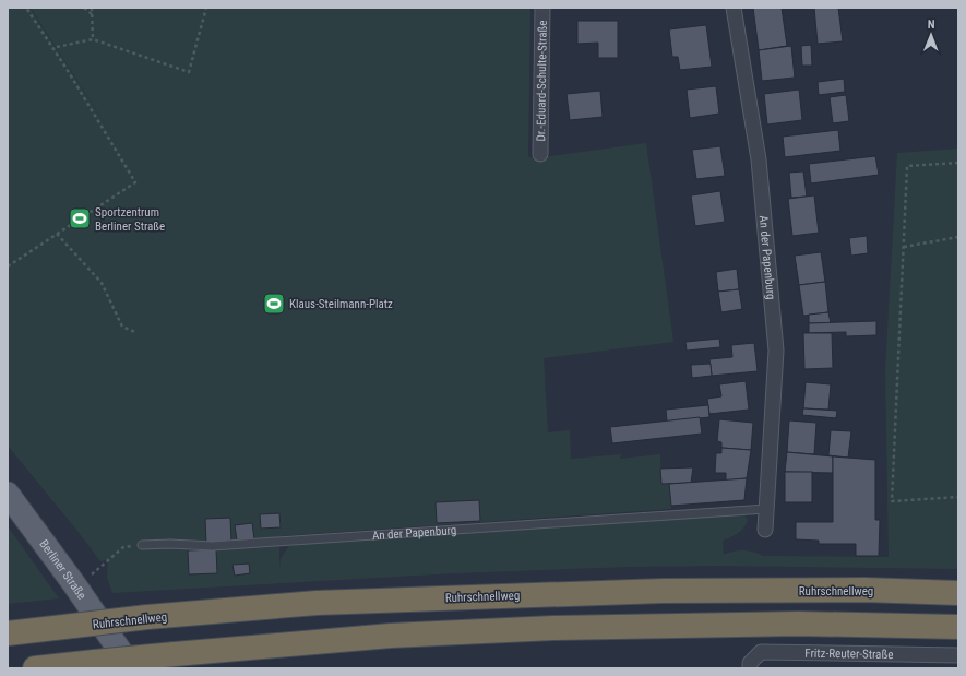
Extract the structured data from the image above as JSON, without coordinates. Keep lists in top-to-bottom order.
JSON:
{
  "streets": {
    "highway": ["Ruhrschnellweg"],
    "main road": ["Berliner Straße"],
    "street": ["Dr.-Eduard-Schulte-Straße", "An der Papenburg", "Fritz-Reuter-Straße"]
  },
  "places": {
    "sports": ["Sportzentrum Berliner Straße", "Klaus-Steilmann-Platz"]
  },
  "north": "top"
}
